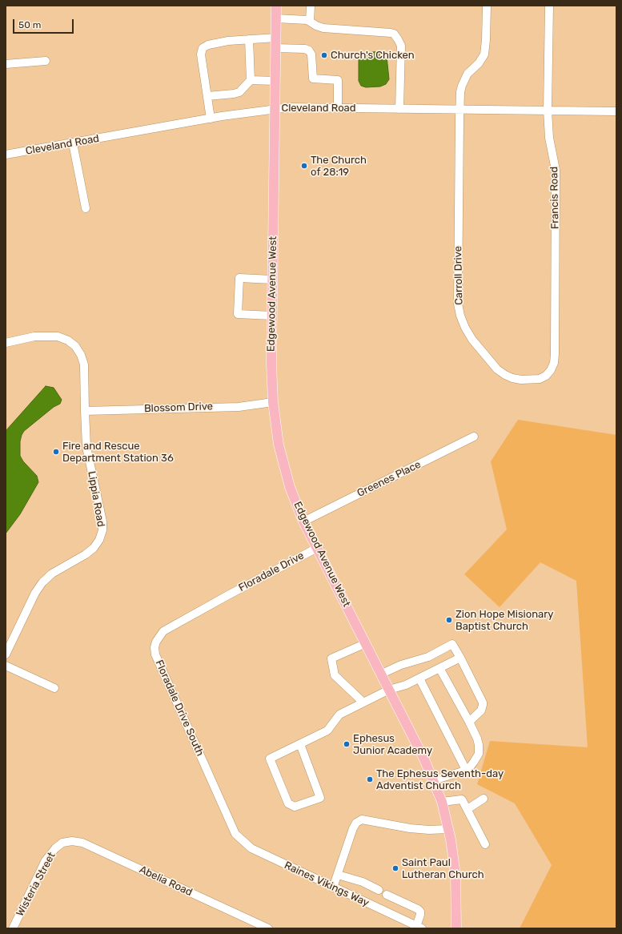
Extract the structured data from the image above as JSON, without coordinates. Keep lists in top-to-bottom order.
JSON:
{
  "streets": {
    "main road": ["Edgewood Avenue West"],
    "street": [
      "Cleveland Road",
      "Francis Road",
      "Carroll Drive",
      "Blossom Drive",
      "Greenes Place",
      "Lippia Road",
      "Floradale Drive",
      "Floradale Drive South",
      "Abelia Road",
      "Wisteria Street",
      "Raines Vikings Way"
    ]
  },
  "crossings": [
    ["Cleveland Road", "Francis Road"],
    ["Cleveland Road", "Carroll Drive"],
    ["Cleveland Road", "Edgewood Avenue West"],
    ["Francis Road", "Carroll Drive"],
    ["Edgewood Avenue West", "Blossom Drive"],
    ["Edgewood Avenue West", "Greenes Place"],
    ["Edgewood Avenue West", "Floradale Drive"],
    ["Blossom Drive", "Lippia Road"],
    ["Floradale Drive", "Floradale Drive South"],
    ["Floradale Drive South", "Raines Vikings Way"],
    ["Abelia Road", "Wisteria Street"]
  ],
  "places": [
    "Church's Chicken",
    "The Church of 28:19",
    "Fire and Rescue Department Station 36",
    "Zion Hope Misionary Baptist Church",
    "Ephesus Junior Academy",
    "The Ephesus Seventh-day Adventist Church",
    "Saint Paul Lutheran Church"
  ],
  "scale_bar": "50 m"
}
